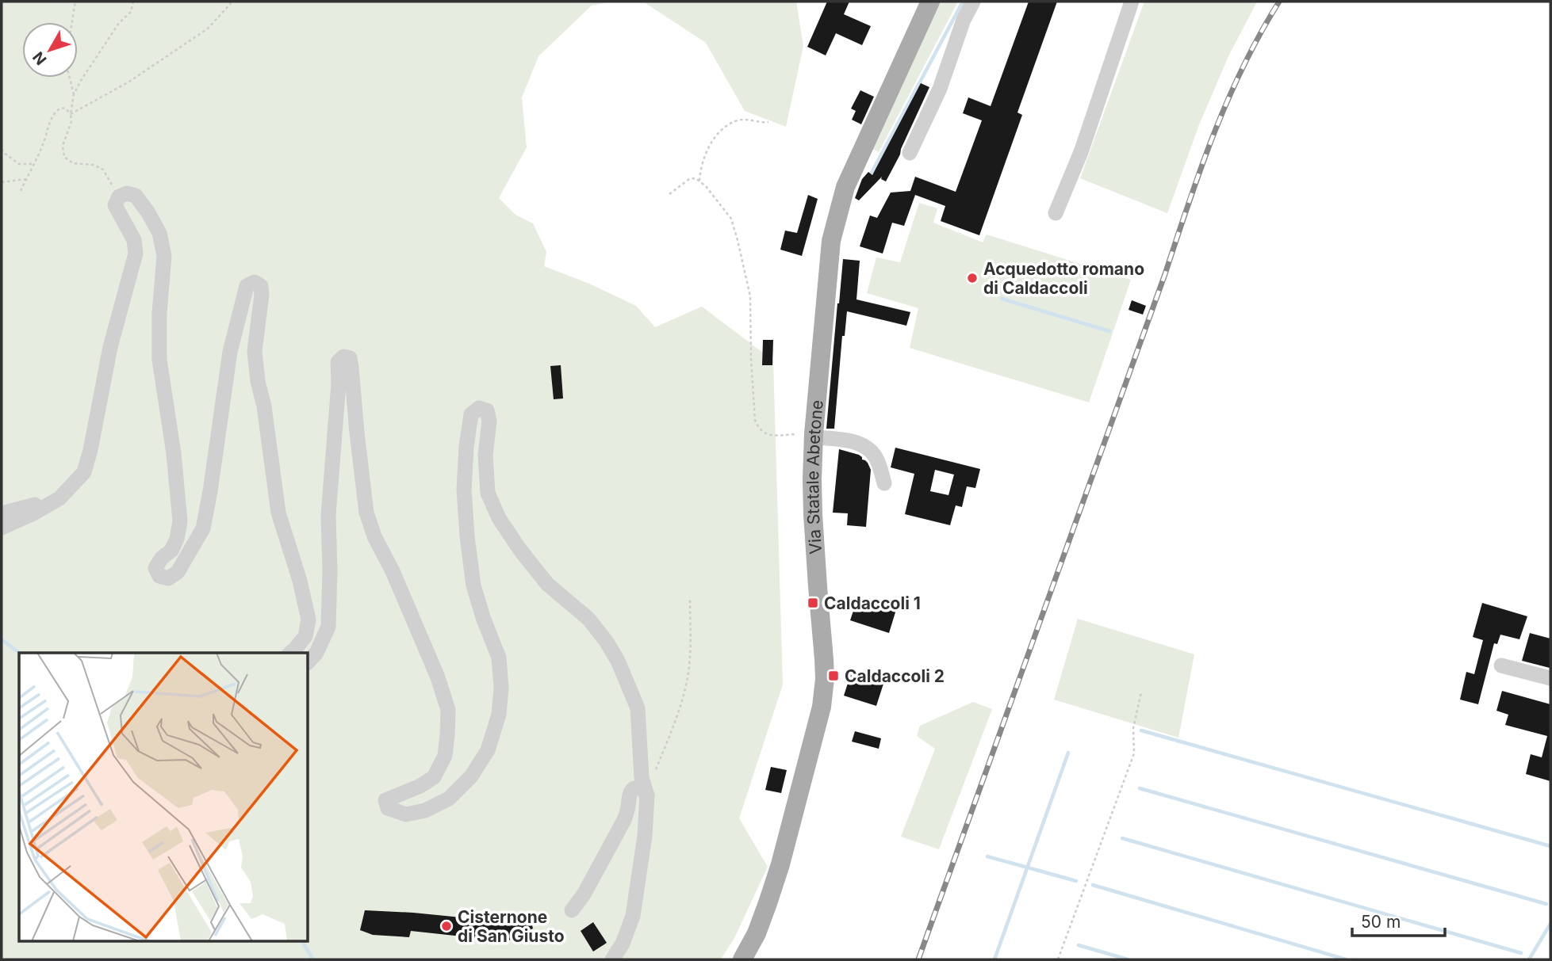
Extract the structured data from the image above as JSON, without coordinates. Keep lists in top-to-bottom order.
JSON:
{
  "streets": {
    "main road": ["Via Statale Abetone"]
  },
  "places": {
    "other": ["Acquedotto romano di Caldaccoli", "Cisternone di San Giusto"],
    "transit": ["Caldaccoli 1", "Caldaccoli 2"]
  },
  "scale_bar": "50 m",
  "north": "bottom left"
}
